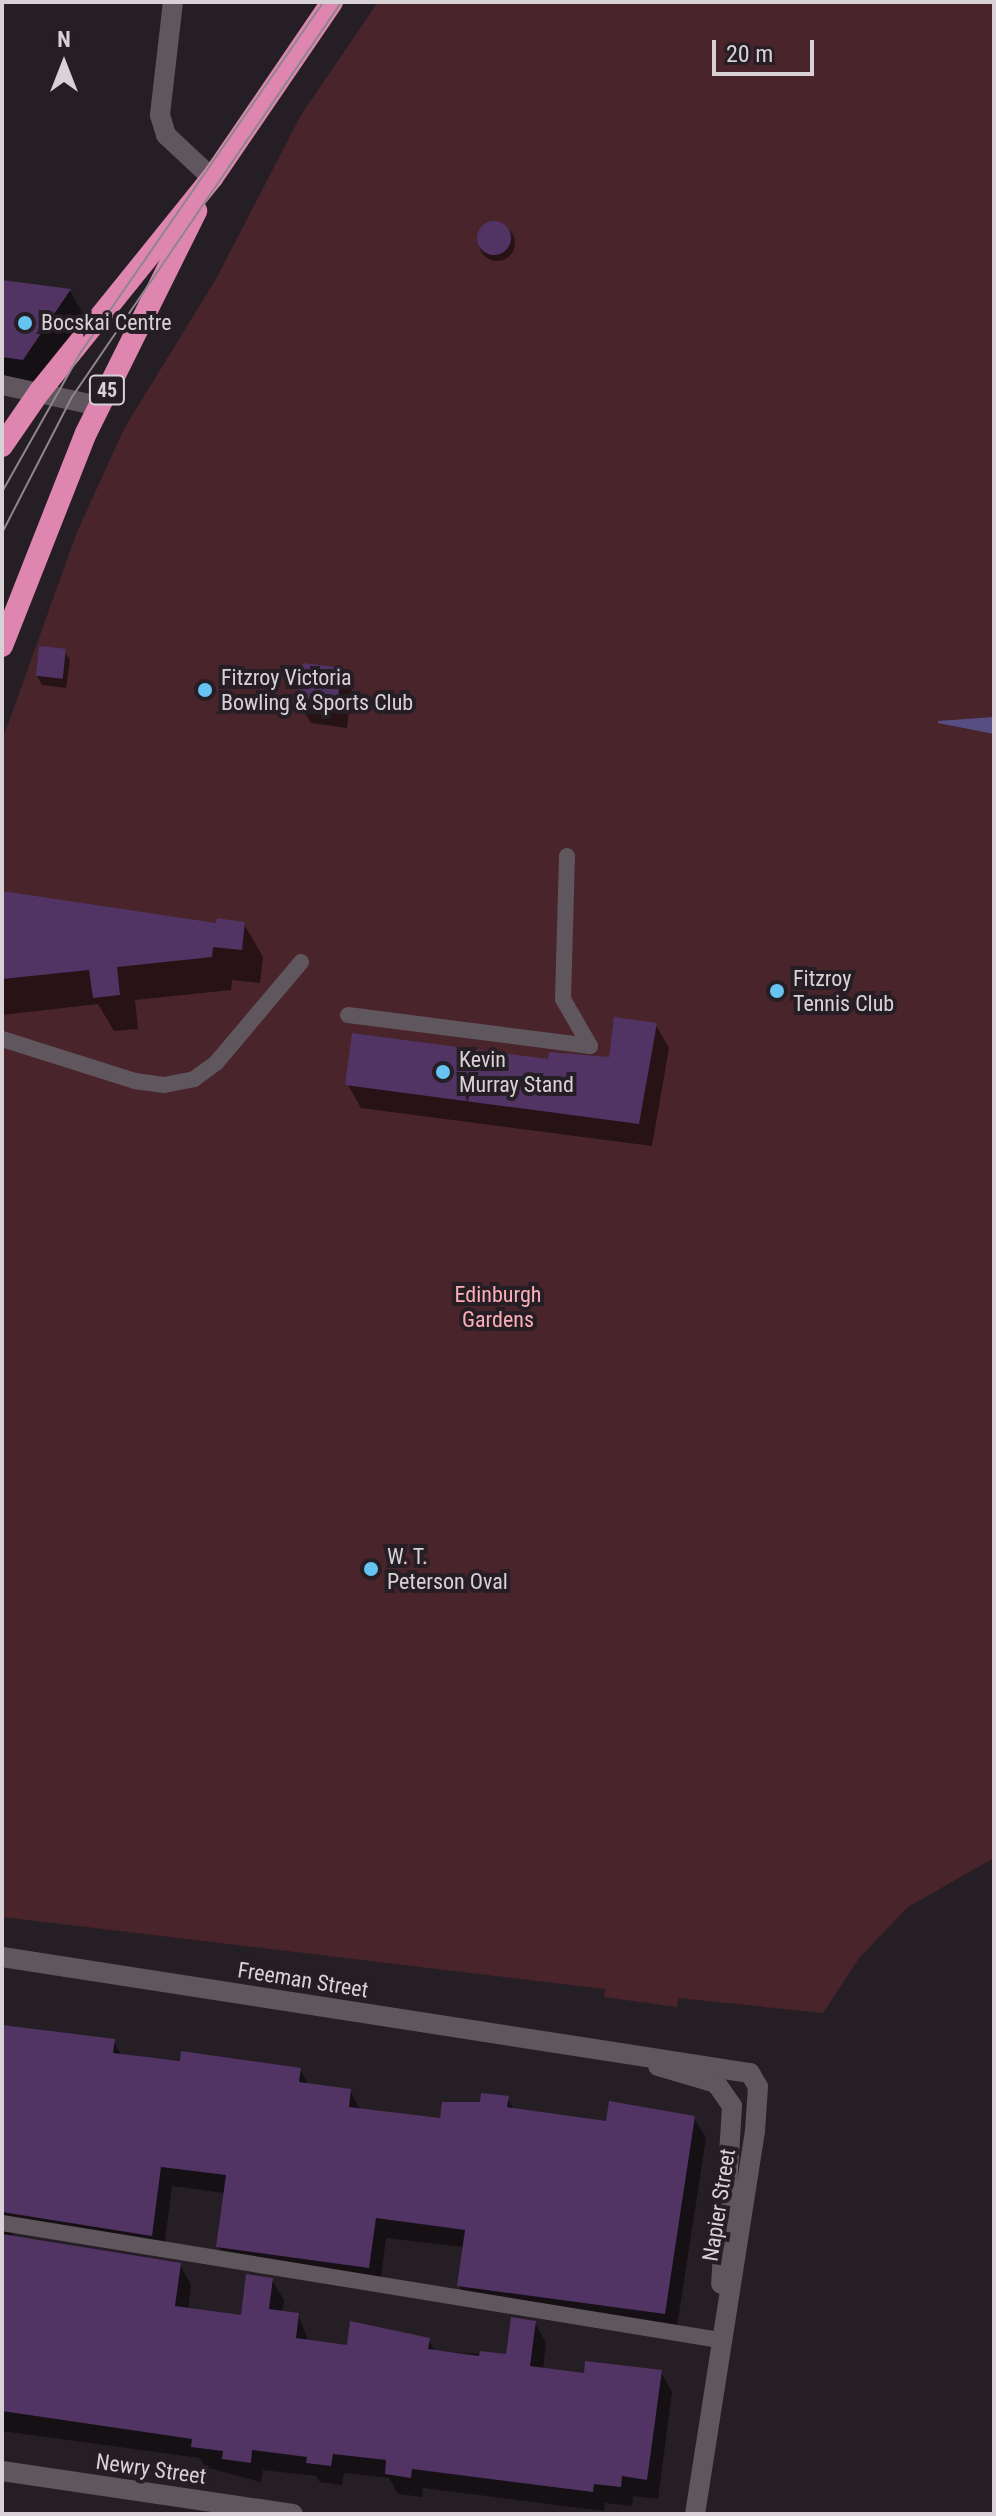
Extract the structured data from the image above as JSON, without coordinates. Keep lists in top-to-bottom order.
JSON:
{
  "streets": {
    "highway": ["45"],
    "street": ["Freeman Street", "Napier Street", "Newry Street"]
  },
  "crossings": [
    ["Freeman Street", "Napier Street"]
  ],
  "parks": ["Edinburgh Gardens"],
  "places": [
    "Bocskai Centre",
    "Fitzroy Victoria Bowling & Sports Club",
    "Fitzroy Tennis Club",
    "Kevin Murray Stand",
    "W. T. Peterson Oval"
  ],
  "scale_bar": "20 m",
  "north": "top"
}
